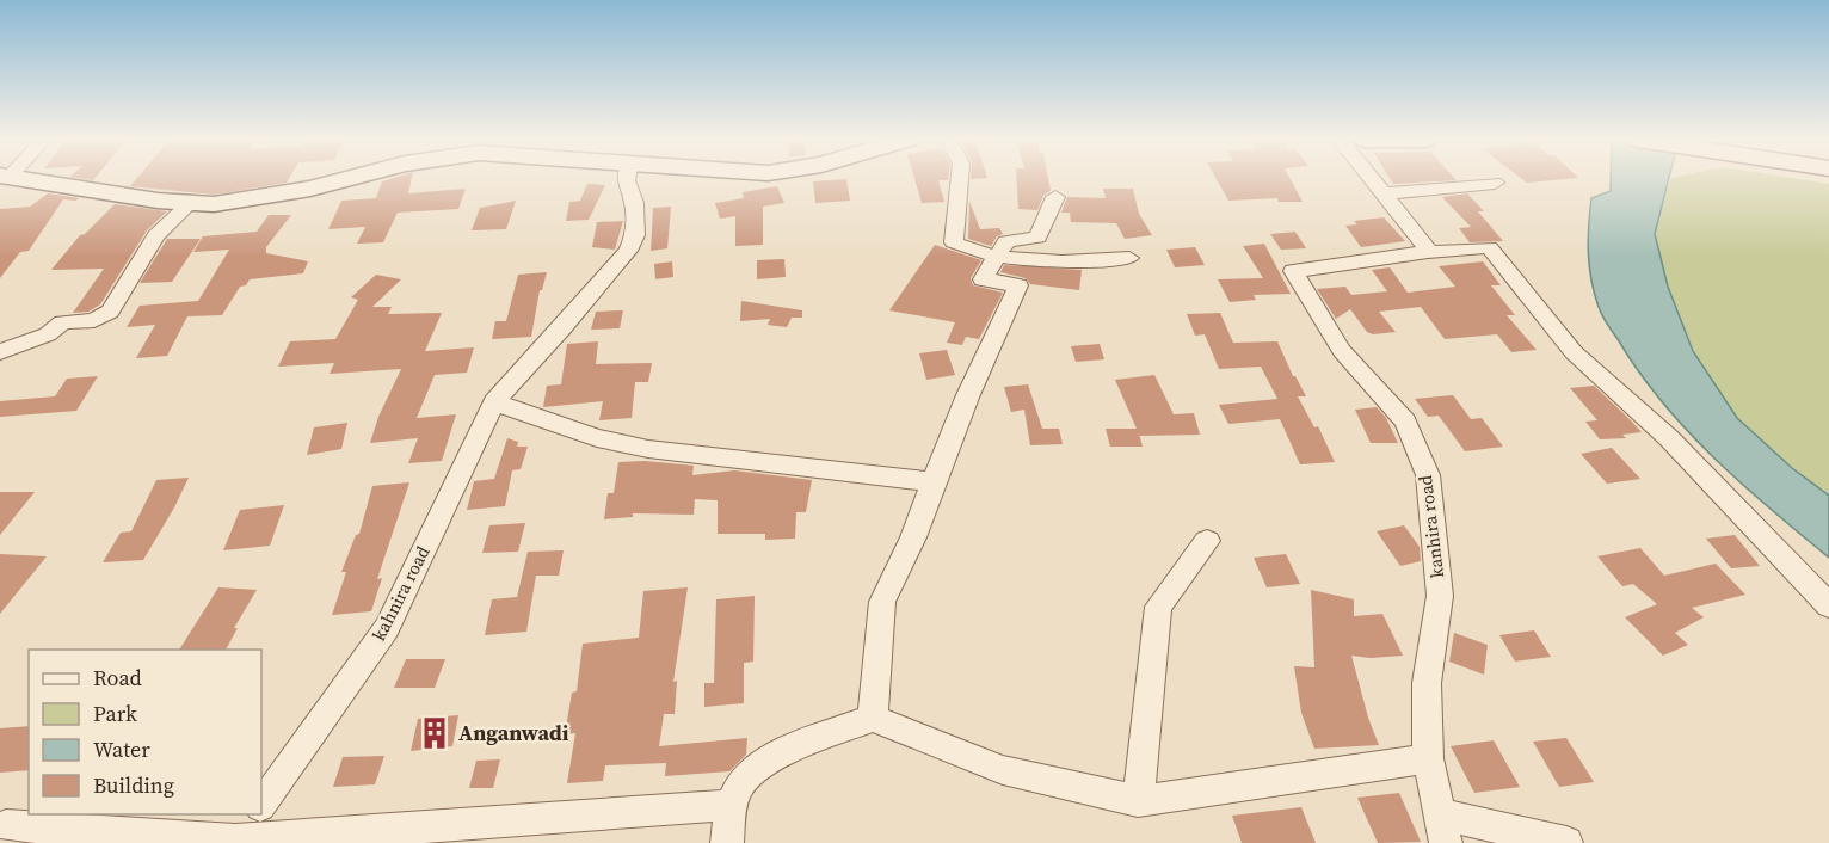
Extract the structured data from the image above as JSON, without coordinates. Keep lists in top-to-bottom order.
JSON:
{
  "streets": {
    "street": ["kanhira road", "kahnira road"]
  },
  "places": {
    "building": ["Anganwadi"]
  },
  "legend": [
    "Road",
    "Park",
    "Water",
    "Building"
  ]
}
